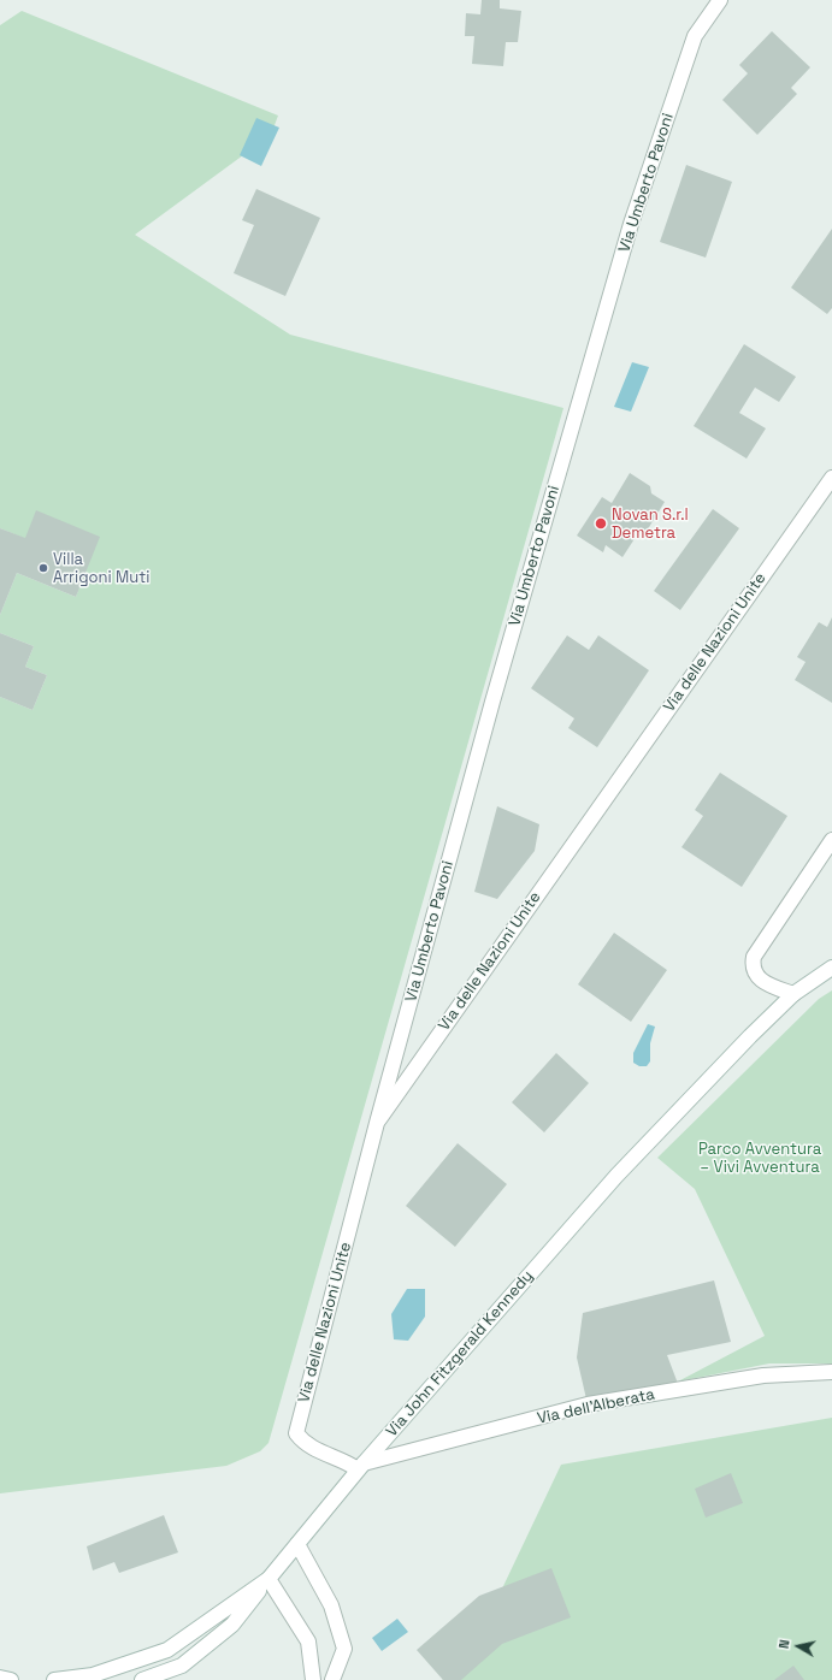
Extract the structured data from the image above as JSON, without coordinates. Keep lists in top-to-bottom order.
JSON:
{
  "streets": {
    "street": [
      "Via Umberto Pavoni",
      "Via delle Nazioni Unite",
      "Via John Fitzgerald Kennedy",
      "Via dell'Alberata"
    ]
  },
  "crossings": [
    ["Via Umberto Pavoni", "Via delle Nazioni Unite"],
    ["Via delle Nazioni Unite", "Via John Fitzgerald Kennedy"],
    ["Via delle Nazioni Unite", "Via dell'Alberata"],
    ["Via John Fitzgerald Kennedy", "Via dell'Alberata"]
  ],
  "parks": ["Parco Avventura – Vivi Avventura"],
  "places": ["Novan S.r.l Demetra", "Villa Arrigoni Muti"],
  "north": "left"
}
